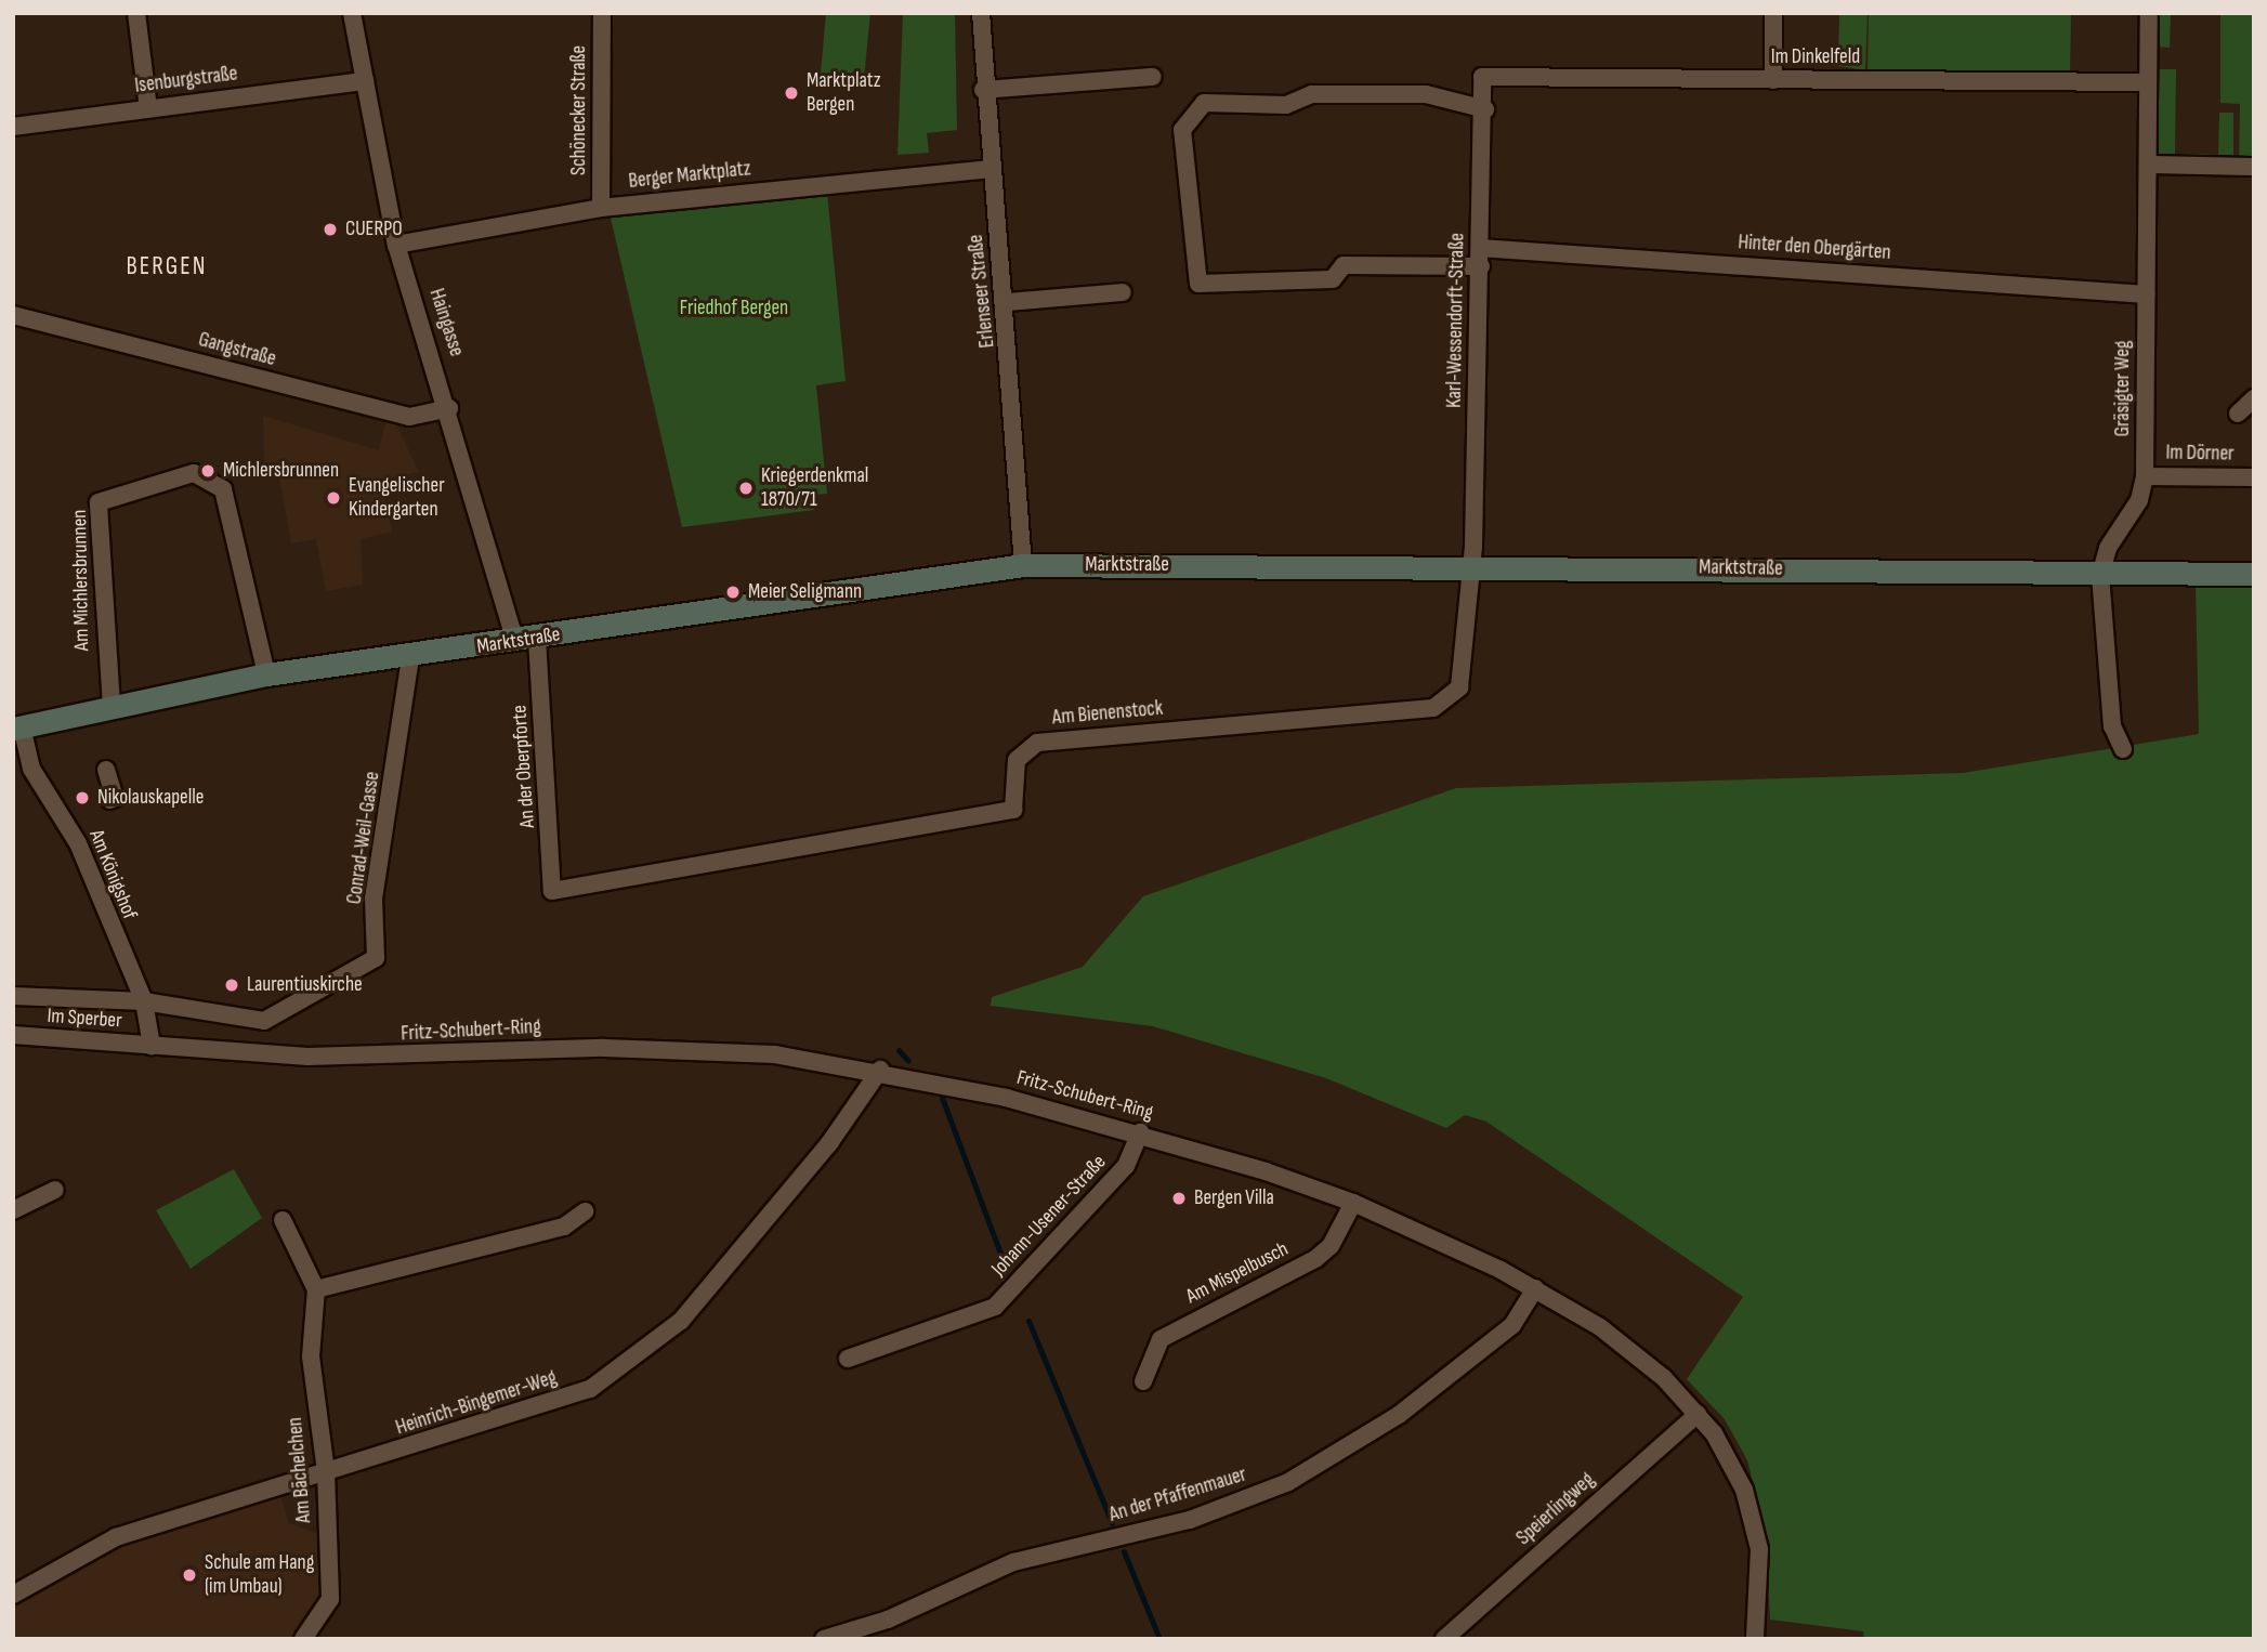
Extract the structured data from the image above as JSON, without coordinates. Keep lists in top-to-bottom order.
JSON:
{
  "streets": {
    "street": [
      "Im Dinkelfeld",
      "Isenburgstraße",
      "Schönecker Straße",
      "Berger Marktplatz",
      "Hinter den Obergärten",
      "Erlenseer Straße",
      "Karl-Wessendorft-Straße",
      "Haingasse",
      "Gangstraße",
      "Gräsigter Weg",
      "Im Dörner",
      "Marktstraße",
      "Am Michlersbrunnen",
      "Am Bienenstock",
      "An der Oberpforte",
      "Conrad-Weil-Gasse",
      "Am Königshof",
      "Im Sperber",
      "Fritz-Schubert-Ring",
      "Johann-Usener-Straße",
      "Am Mispelbusch",
      "Heinrich-Bingemer-Weg",
      "Am Bächelchen",
      "An der Pfaffenmauer",
      "Speierlingweg"
    ]
  },
  "crossings": [
    ["Im Dinkelfeld", "Karl-Wessendorft-Straße"],
    ["Im Dinkelfeld", "Gräsigter Weg"],
    ["Isenburgstraße", "Haingasse"],
    ["Schönecker Straße", "Berger Marktplatz"],
    ["Berger Marktplatz", "Erlenseer Straße"],
    ["Berger Marktplatz", "Haingasse"],
    ["Hinter den Obergärten", "Karl-Wessendorft-Straße"],
    ["Hinter den Obergärten", "Gräsigter Weg"],
    ["Erlenseer Straße", "Marktstraße"],
    ["Karl-Wessendorft-Straße", "Marktstraße"],
    ["Karl-Wessendorft-Straße", "Am Bienenstock"],
    ["Haingasse", "Gangstraße"],
    ["Haingasse", "Marktstraße"],
    ["Haingasse", "An der Oberpforte"],
    ["Gräsigter Weg", "Im Dörner"],
    ["Gräsigter Weg", "Marktstraße"],
    ["Marktstraße", "Am Michlersbrunnen"],
    ["Marktstraße", "Am Bienenstock"],
    ["Marktstraße", "An der Oberpforte"],
    ["Marktstraße", "Conrad-Weil-Gasse"],
    ["Marktstraße", "Am Königshof"],
    ["Am Bienenstock", "An der Oberpforte"],
    ["Conrad-Weil-Gasse", "Am Königshof"],
    ["Conrad-Weil-Gasse", "Im Sperber"],
    ["Am Königshof", "Im Sperber"],
    ["Am Königshof", "Fritz-Schubert-Ring"],
    ["Im Sperber", "Fritz-Schubert-Ring"],
    ["Fritz-Schubert-Ring", "Johann-Usener-Straße"],
    ["Fritz-Schubert-Ring", "Am Mispelbusch"],
    ["Fritz-Schubert-Ring", "Heinrich-Bingemer-Weg"],
    ["Fritz-Schubert-Ring", "An der Pfaffenmauer"],
    ["Fritz-Schubert-Ring", "Speierlingweg"],
    ["Heinrich-Bingemer-Weg", "Am Bächelchen"]
  ],
  "districts": ["BERGEN"],
  "parks": ["Friedhof Bergen"],
  "places": [
    "Marktplatz Bergen",
    "CUERPO",
    "Michlersbrunnen",
    "Kriegerdenkmal 1870/71",
    "Evangelischer Kindergarten",
    "Meier Seligmann",
    "Nikolauskapelle",
    "Laurentiuskirche",
    "Bergen Villa",
    "Schule am Hang (im Umbau)"
  ]
}
